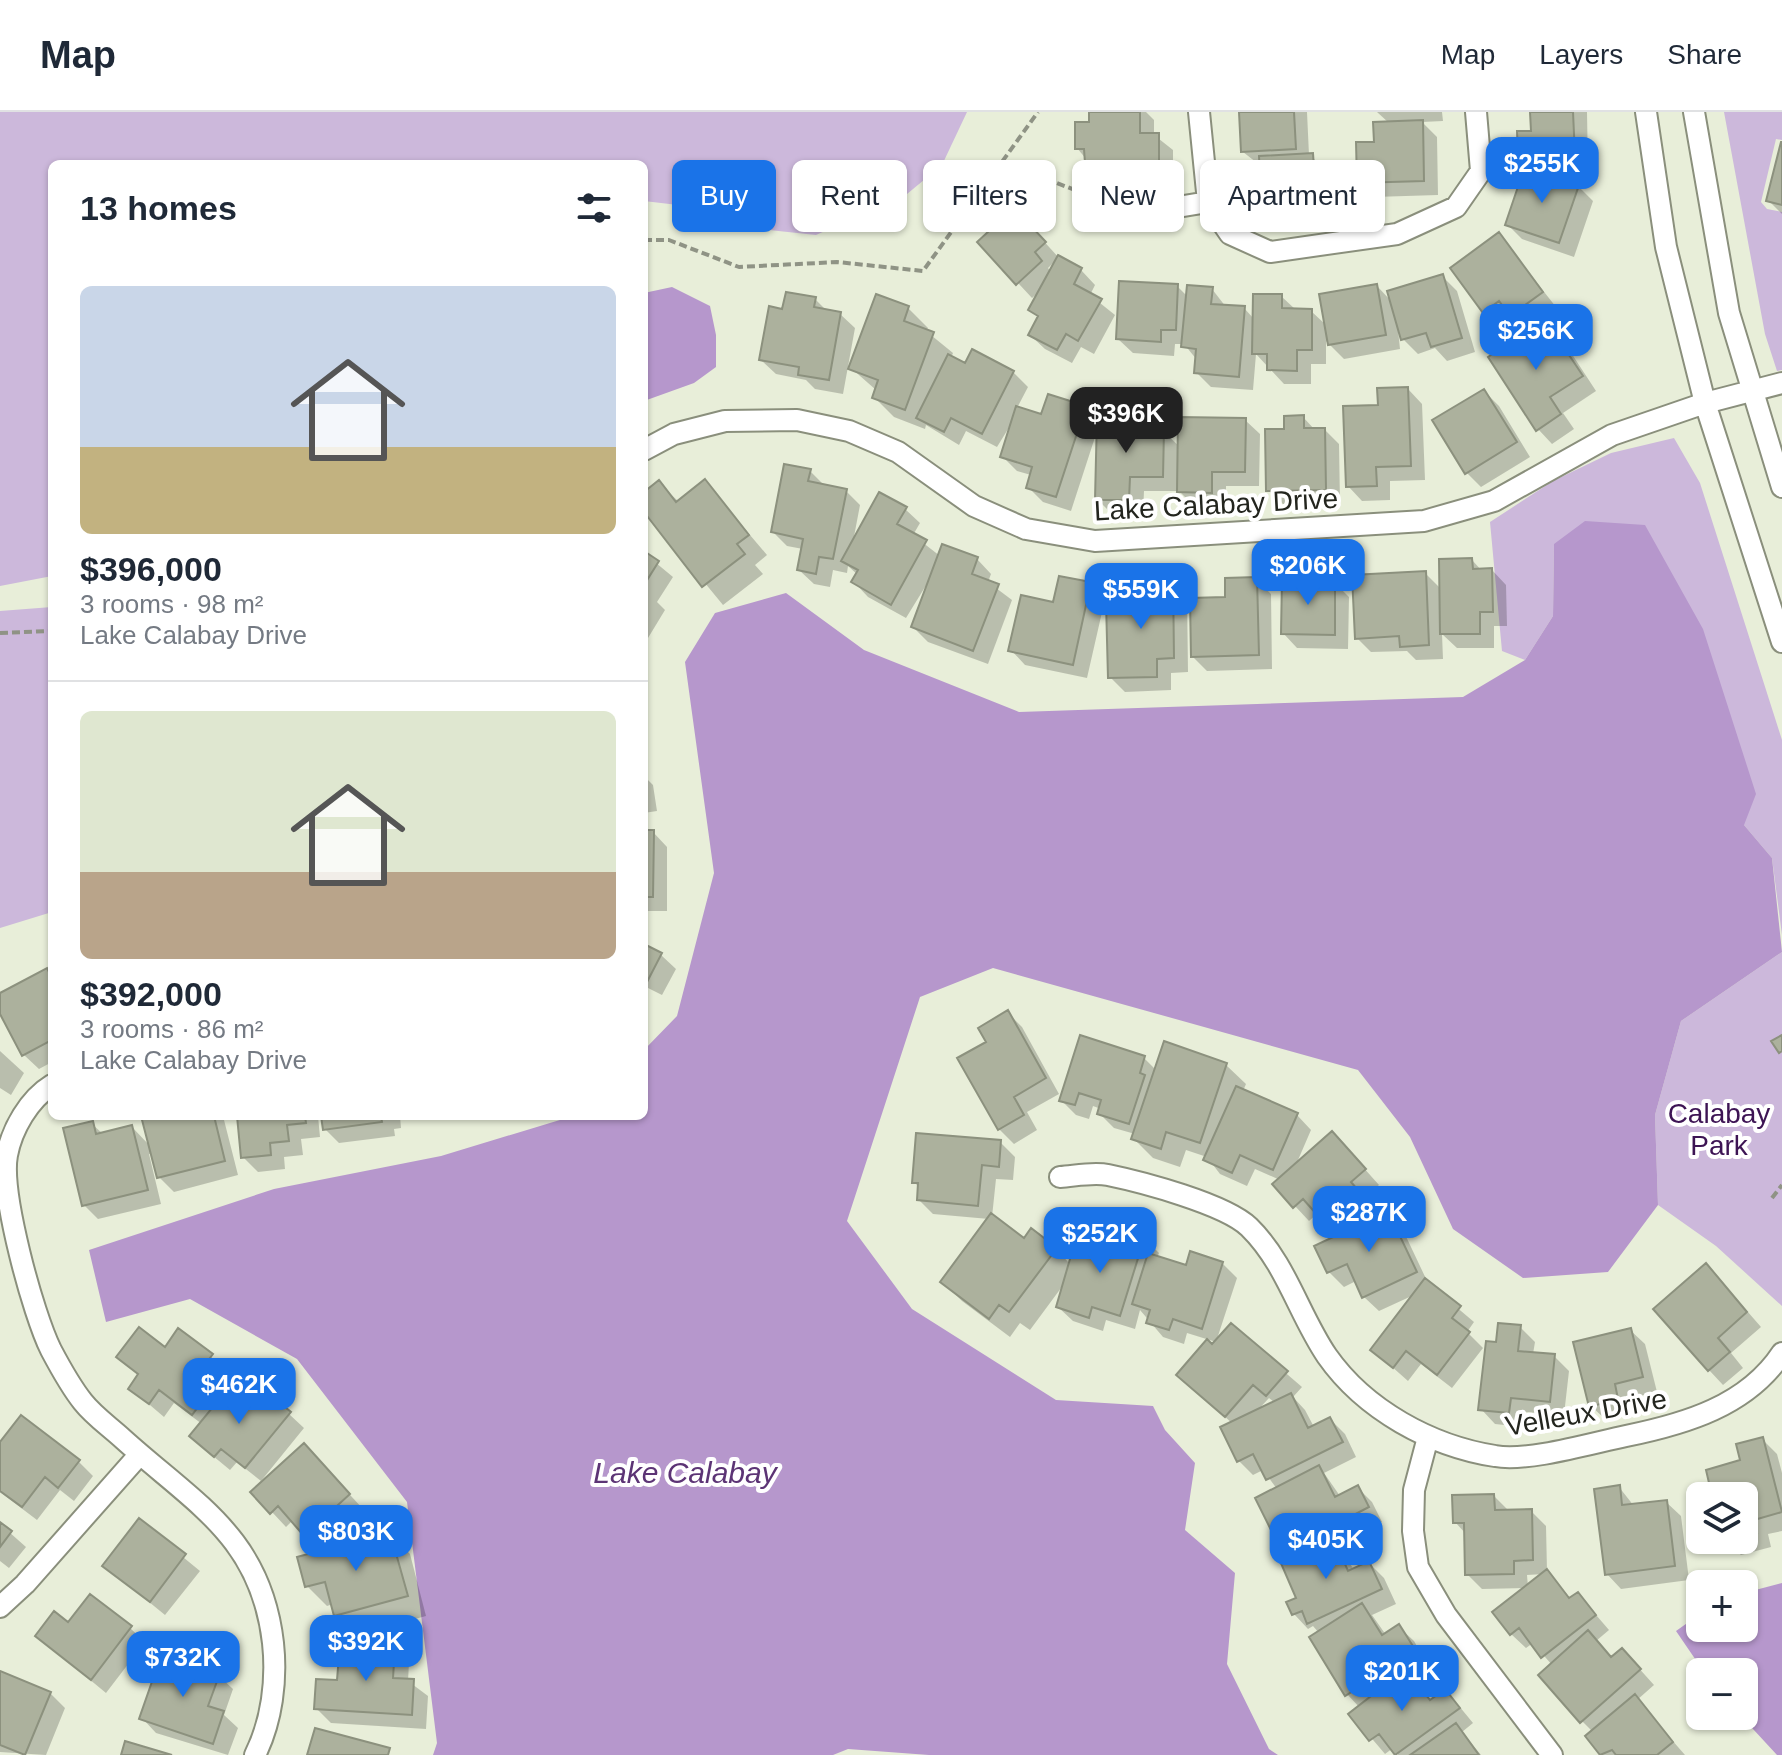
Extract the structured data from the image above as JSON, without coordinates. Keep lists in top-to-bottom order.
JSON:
{
  "streets": {
    "street": ["Lake Calabay Drive", "Velleux Drive"]
  },
  "water": ["Lake Calabay"],
  "parks": ["Calabay Park"],
  "page": {
    "header": "Map",
    "nav": ["Map", "Layers", "Share"],
    "price": [
      "$255K",
      "$256K",
      "$396K",
      "$206K",
      "$559K",
      "$287K",
      "$252K",
      "$462K",
      "$803K",
      "$405K",
      "$392K",
      "$732K",
      "$201K"
    ],
    "chip": [
      "Buy",
      "Rent",
      "Filters",
      "New",
      "Apartment"
    ],
    "heading": "13 homes",
    "list": [
      {
        "name": "$396,000",
        "note": "3 rooms · 98 m² · Lake Calabay Drive"
      },
      {
        "name": "$392,000",
        "note": "3 rooms · 86 m² · Lake Calabay Drive"
      }
    ],
    "map_buttons": ["+", "−"]
  }
}
